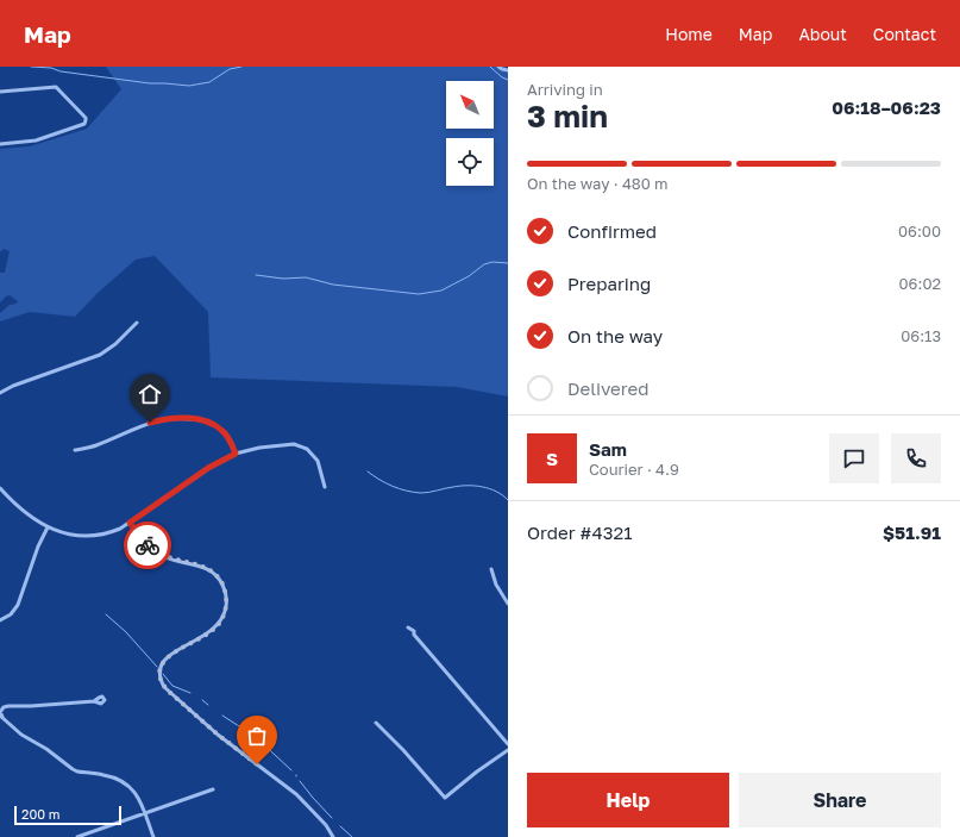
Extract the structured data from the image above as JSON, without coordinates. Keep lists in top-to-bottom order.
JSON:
{
  "scale_bar": "200 m",
  "north": "top left",
  "page": {
    "header": "Map",
    "nav": [
      "Home",
      "Map",
      "About",
      "Contact"
    ],
    "heading": ["3 min", "Arriving in", "06:18–06:23"],
    "panel": [
      "Sam",
      "Courier · 4.9",
      "Order #4321",
      "$51.91"
    ],
    "bar": "On the way · 480 m",
    "list": [
      ["Confirmed", "06:00"],
      ["Preparing", "06:02"],
      ["On the way", "06:13"],
      "Delivered"
    ],
    "round": "S",
    "buttons": ["Help", "Share"],
    "scale": "200 m"
  }
}
